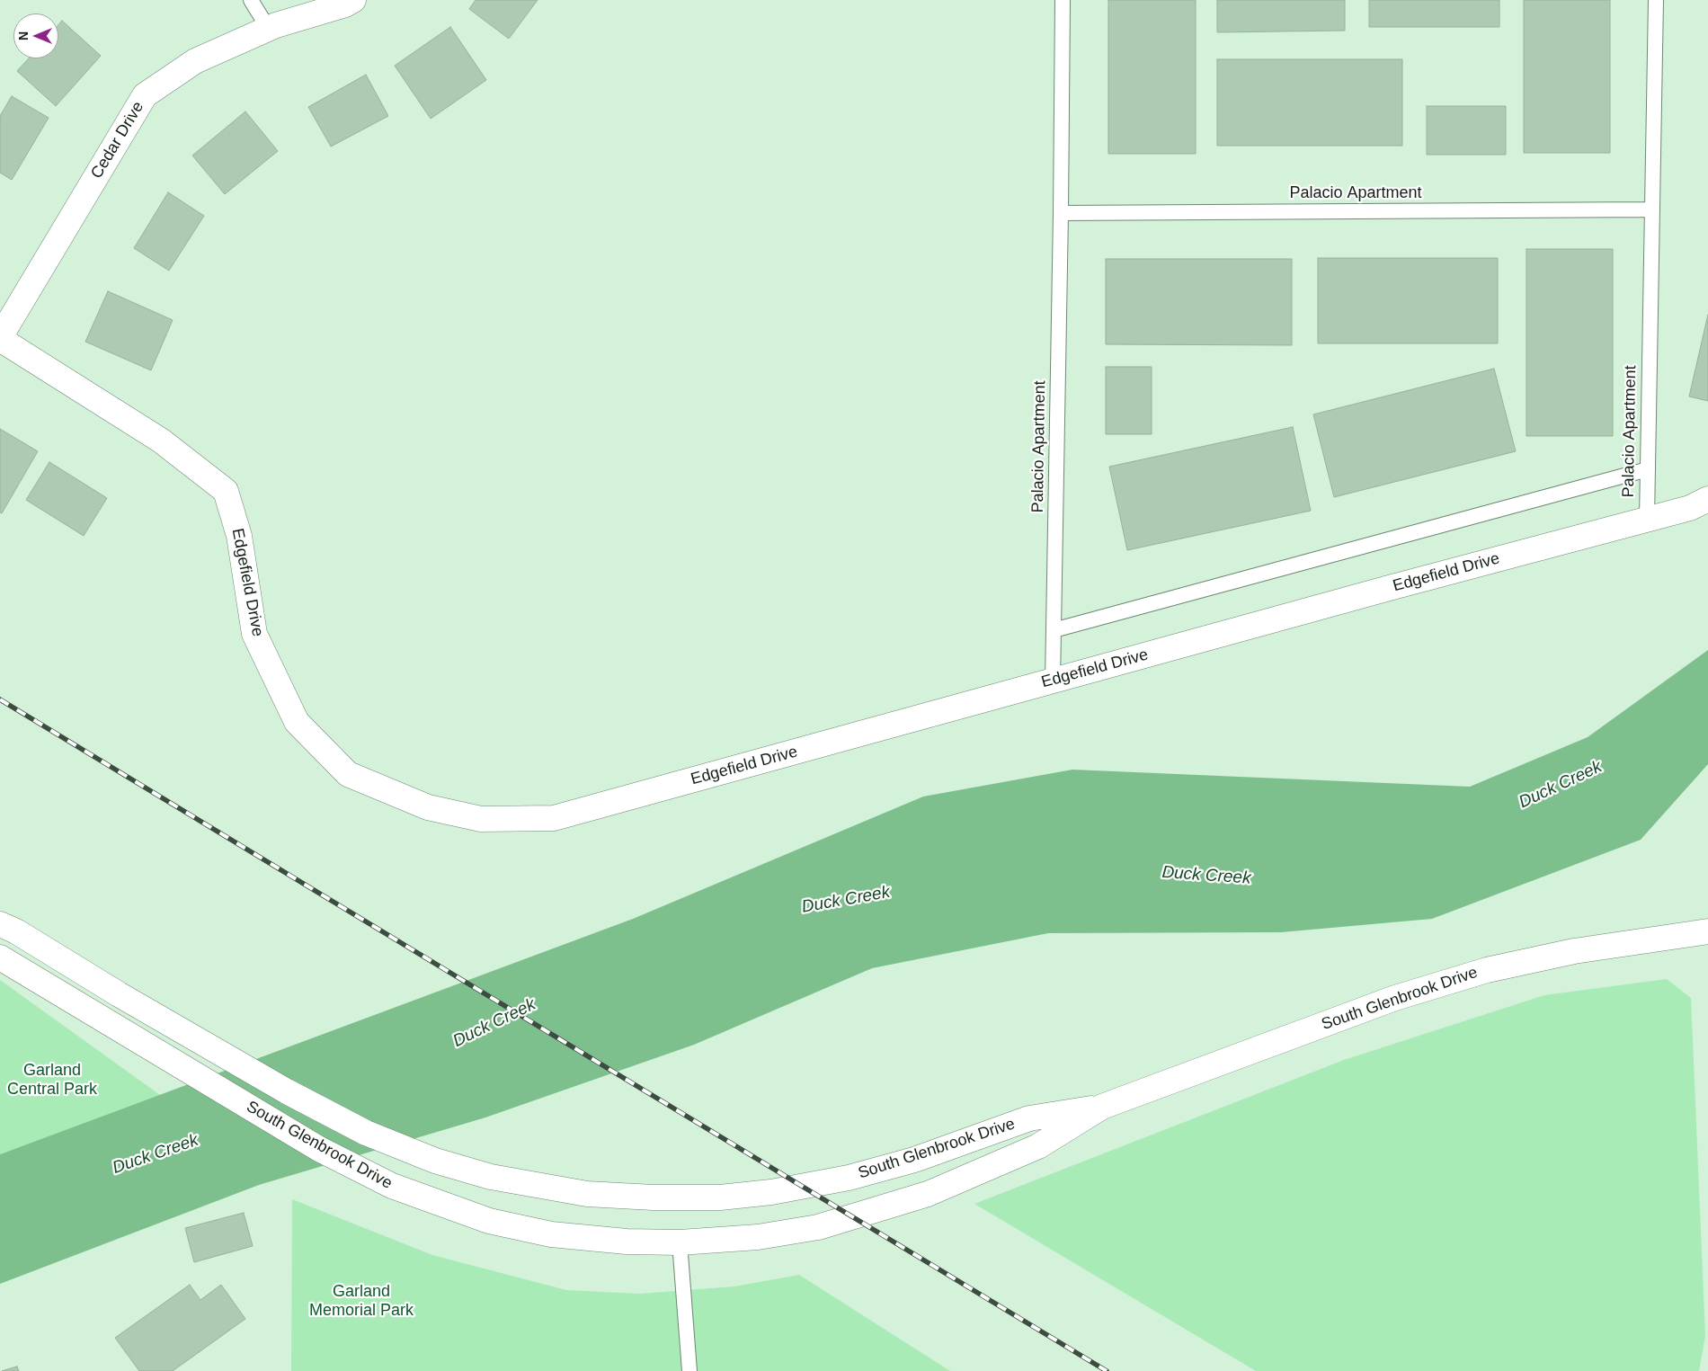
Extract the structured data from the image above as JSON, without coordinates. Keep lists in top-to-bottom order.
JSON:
{
  "streets": {
    "street": ["Cedar Drive", "Edgefield Drive", "South Glenbrook Drive"],
    "lane": ["Palacio Apartment"]
  },
  "crossings": [
    ["Cedar Drive", "Edgefield Drive"],
    ["Palacio Apartment", "Edgefield Drive"]
  ],
  "water": ["Duck Creek"],
  "parks": ["Garland Central Park", "Garland Memorial Park"],
  "north": "left"
}
